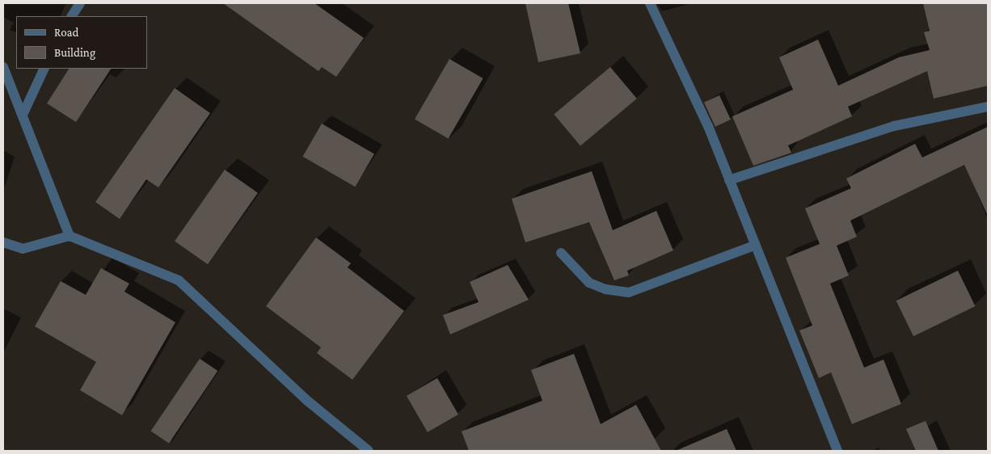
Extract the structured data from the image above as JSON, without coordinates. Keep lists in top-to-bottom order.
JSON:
{
  "legend": ["Road", "Building"]
}
